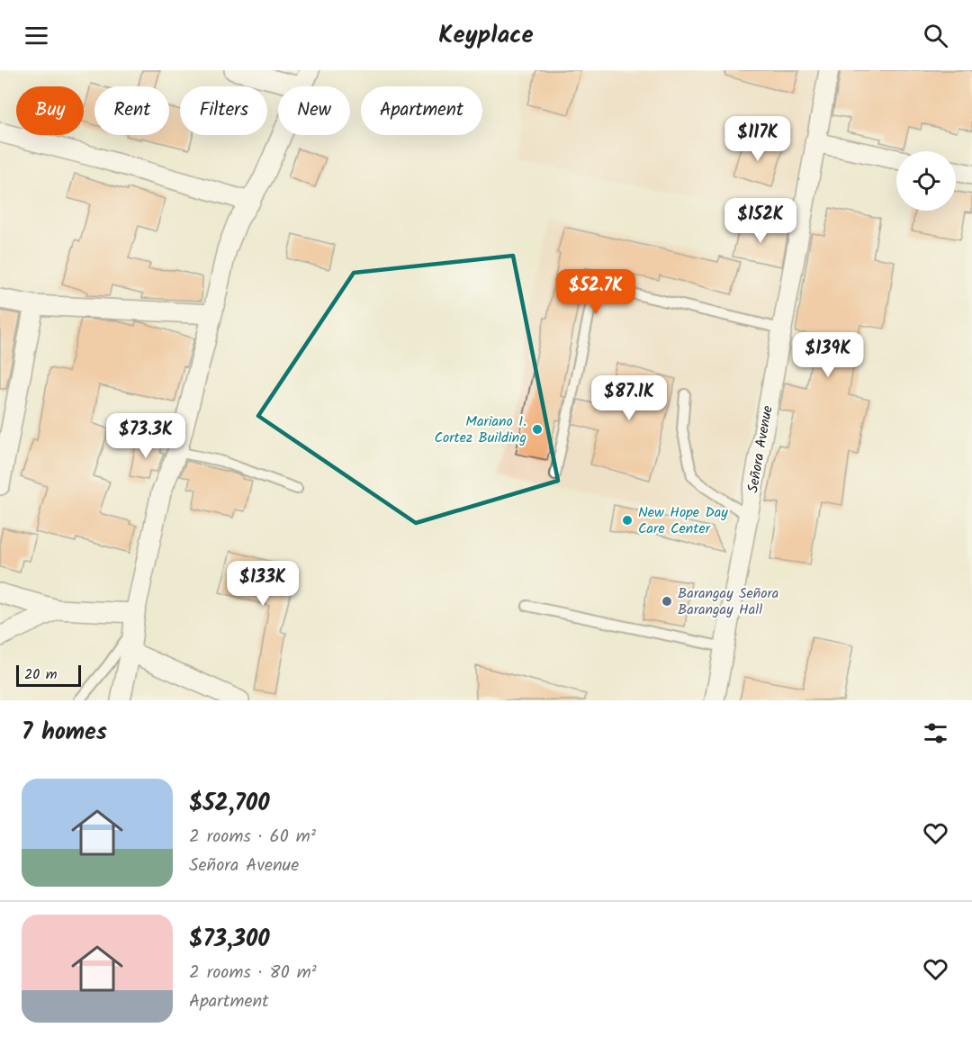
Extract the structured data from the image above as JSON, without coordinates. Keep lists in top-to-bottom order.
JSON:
{
  "streets": {
    "street": ["Señora Avenue"]
  },
  "places": ["Mariano I. Cortez Building", "New Hope Day Care Center", "Barangay Señora Barangay Hall"],
  "scale_bar": "20 m",
  "page": {
    "header": "Keyplace",
    "chip": [
      "Buy",
      "Rent",
      "Filters",
      "New",
      "Apartment"
    ],
    "price": [
      "$117K",
      "$152K",
      "$52.7K",
      "$139K",
      "$87.1K",
      "$73.3K",
      "$133K"
    ],
    "scale": "20 m",
    "heading": "7 homes",
    "list": [
      {
        "name": "$52,700",
        "note": "2 rooms · 60 m² · Señora Avenue"
      },
      {
        "name": "$73,300",
        "note": "2 rooms · 80 m² · Apartment"
      }
    ]
  }
}
